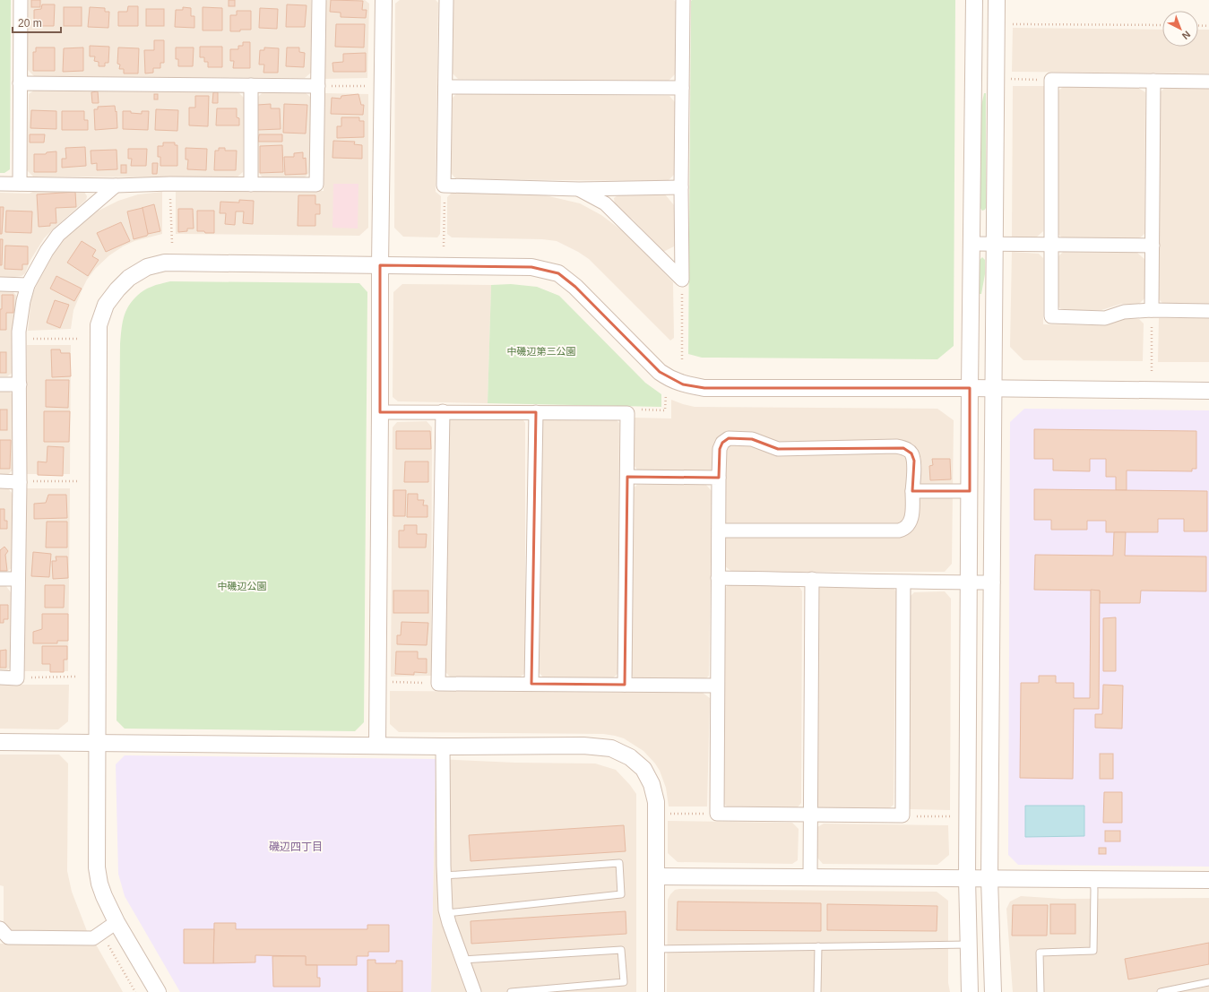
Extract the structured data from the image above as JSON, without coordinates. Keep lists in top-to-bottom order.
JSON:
{
  "districts": ["磯辺四丁目"],
  "parks": ["中磯辺第三公園", "中磯辺公園"],
  "scale_bar": "20 m",
  "north": "bottom right"
}
